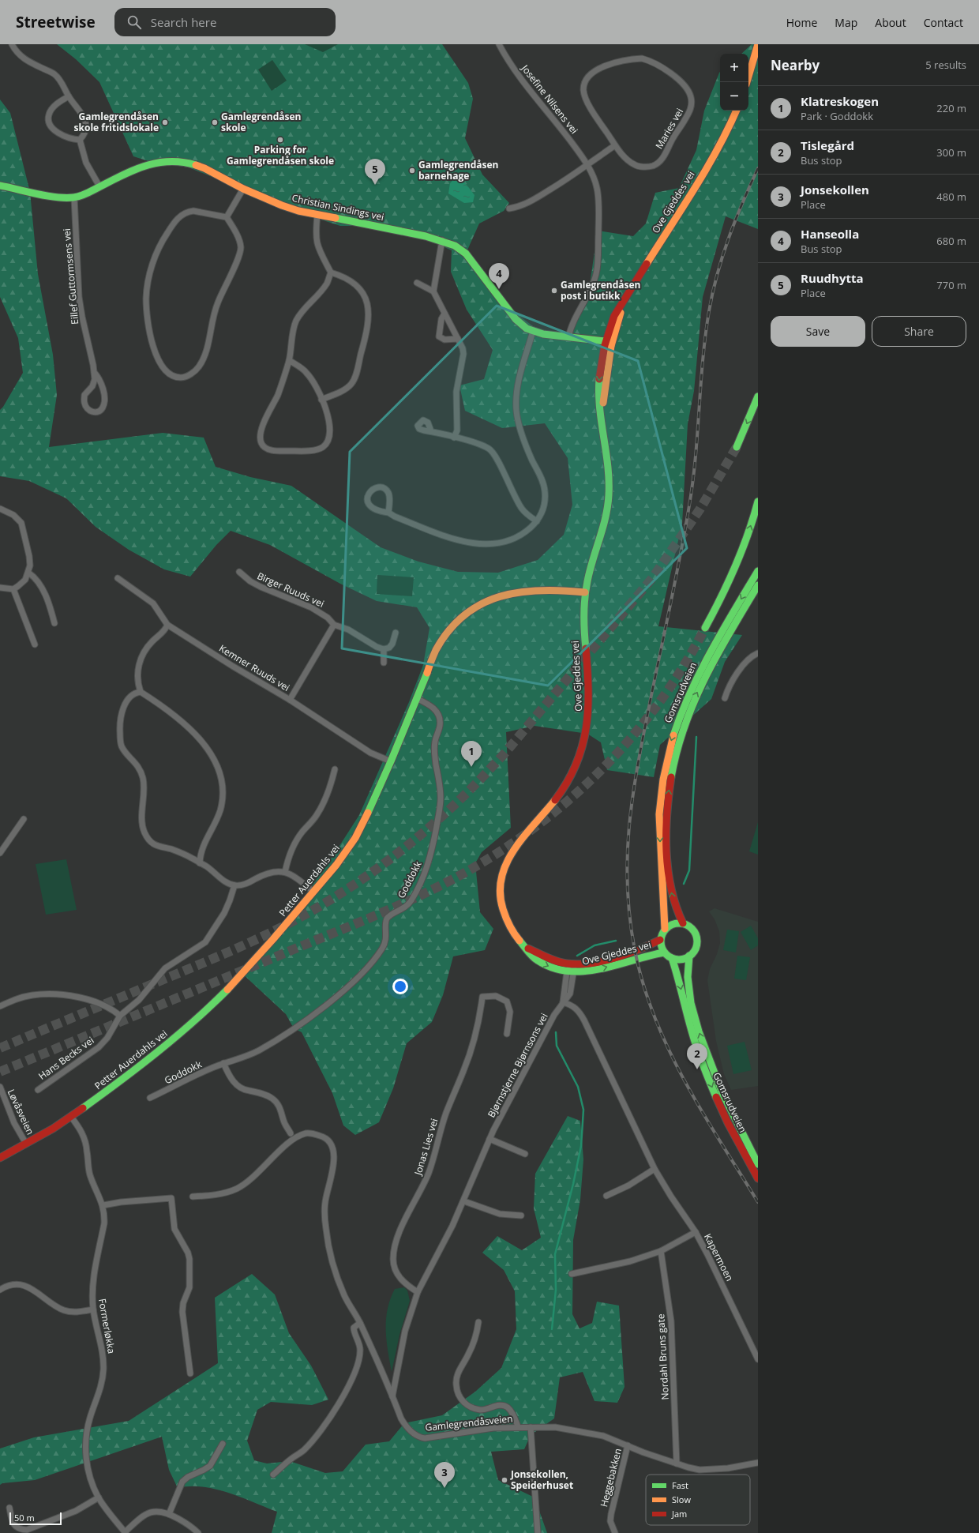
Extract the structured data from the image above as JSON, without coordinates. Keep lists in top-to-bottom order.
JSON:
{
  "streets": {
    "main road": [
      "Ove Gjeddes vei",
      "Christian Sindings vei",
      "Gomsrudveien",
      "Petter Auerdahls vei"
    ],
    "street": [
      "Josefine Nilsens vei",
      "Maries vei",
      "Eillef Guttormsens vei",
      "Birger Ruuds vei",
      "Kemner Ruuds vei",
      "Goddokk",
      "Hans Becks vei",
      "Bjørnstjerne Bjørnsons vei",
      "Løvåsveien",
      "Jonas Lies vei",
      "Kapermoen",
      "Formerløkka",
      "Nordahl Bruns gate",
      "Gamlegrendåsveien",
      "Heggebakken"
    ]
  },
  "crossings": [
    ["Josefine Nilsens vei", "Christian Sindings vei"],
    ["Ove Gjeddes vei", "Christian Sindings vei"],
    ["Ove Gjeddes vei", "Gomsrudveien"],
    ["Ove Gjeddes vei", "Petter Auerdahls vei"],
    ["Ove Gjeddes vei", "Bjørnstjerne Bjørnsons vei"],
    ["Christian Sindings vei", "Eillef Guttormsens vei"],
    ["Kemner Ruuds vei", "Petter Auerdahls vei"],
    ["Goddokk", "Petter Auerdahls vei"],
    ["Petter Auerdahls vei", "Løvåsveien"],
    ["Petter Auerdahls vei", "Formerløkka"],
    ["Bjørnstjerne Bjørnsons vei", "Jonas Lies vei"],
    ["Bjørnstjerne Bjørnsons vei", "Kapermoen"],
    ["Bjørnstjerne Bjørnsons vei", "Gamlegrendåsveien"],
    ["Nordahl Bruns gate", "Gamlegrendåsveien"],
    ["Gamlegrendåsveien", "Heggebakken"]
  ],
  "places": [
    "Gamlegrendåsen skole fritidslokale",
    "Gamlegrendåsen skole",
    "Parking for Gamlegrendåsen skole",
    "Gamlegrendåsen barnehage",
    "Gamlegrendåsen post i butikk",
    "Jonsekollen, Speiderhuset"
  ],
  "legend": ["Fast", "Slow", "Jam"],
  "scale_bar": "50 m",
  "page": {
    "header": "Streetwise",
    "search": "Search here",
    "nav": [
      "Home",
      "Map",
      "About",
      "Contact"
    ],
    "heading": ["Nearby", "5 results"],
    "map_buttons": ["+", "−"],
    "list": [
      {
        "mark": "1",
        "name": "Klatreskogen",
        "note": "Park · Goddokk",
        "value": "220 m"
      },
      {
        "mark": "2",
        "name": "Tislegård",
        "note": "Bus stop",
        "value": "300 m"
      },
      {
        "mark": "3",
        "name": "Jonsekollen",
        "note": "Place",
        "value": "480 m"
      },
      {
        "mark": "4",
        "name": "Hanseolla",
        "note": "Bus stop",
        "value": "680 m"
      },
      {
        "mark": "5",
        "name": "Ruudhytta",
        "note": "Place",
        "value": "770 m"
      }
    ],
    "pins": [
      "5",
      "4",
      "1",
      "2",
      "3"
    ],
    "buttons": ["Save", "Share"],
    "scale": "50 m"
  }
}
